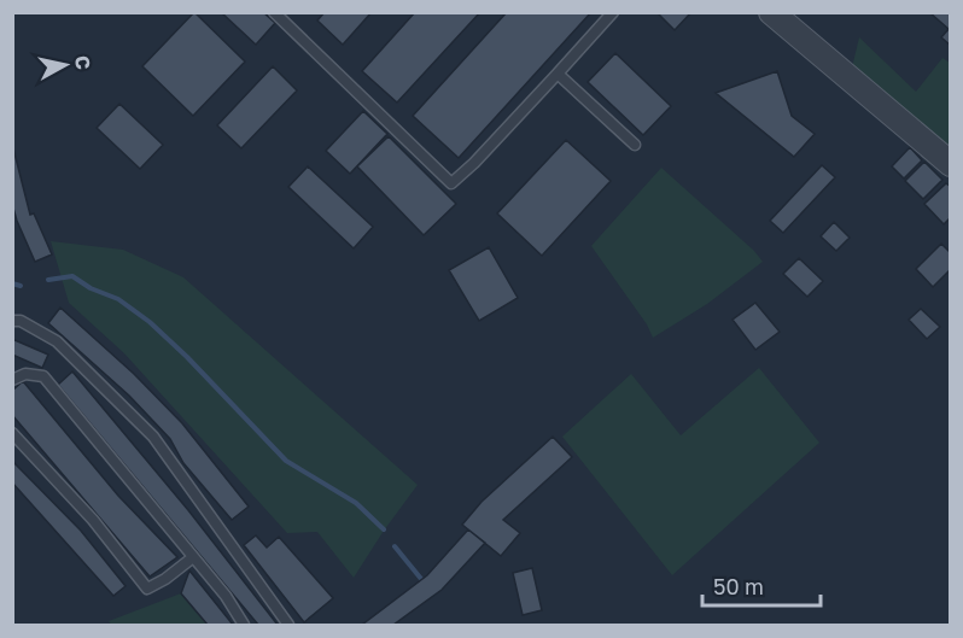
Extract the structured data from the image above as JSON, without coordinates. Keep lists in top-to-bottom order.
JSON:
{
  "scale_bar": "50 m",
  "north": "right"
}
